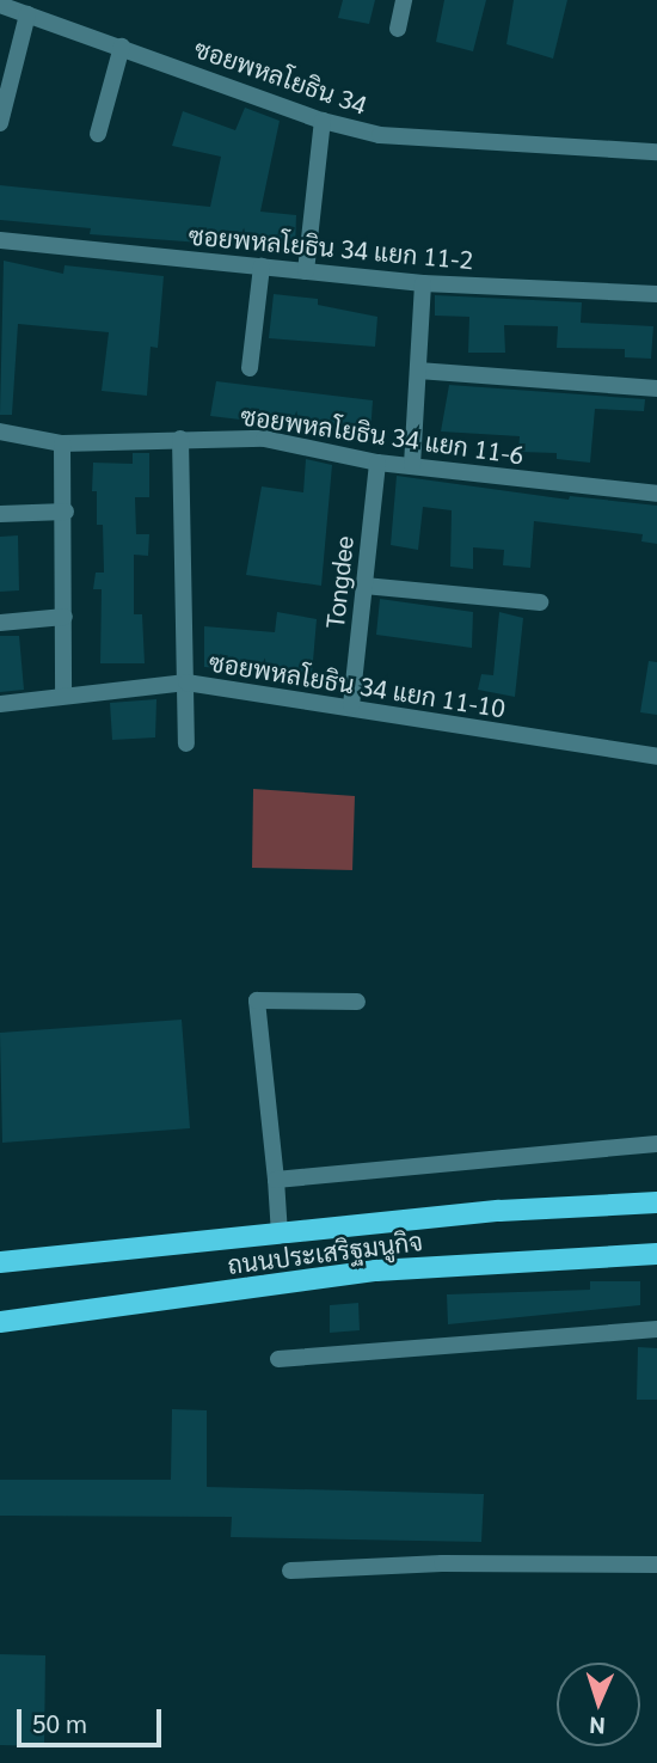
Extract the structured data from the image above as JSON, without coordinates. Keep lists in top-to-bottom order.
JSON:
{
  "streets": {
    "main road": ["ถนนประเสริฐมนูกิจ"],
    "street": [
      "ซอยพหลโยธิน 34",
      "ซอยพหลโยธิน 34 แยก 11-2",
      "ซอยพหลโยธิน 34 แยก 11-6",
      "Tongdee",
      "ซอยพหลโยธิน 34 แยก 11-10"
    ]
  },
  "crossings": [
    ["ซอยพหลโยธิน 34 แยก 11-6", "Tongdee"],
    ["Tongdee", "ซอยพหลโยธิน 34 แยก 11-10"]
  ],
  "scale_bar": "50 m",
  "north": "bottom"
}
